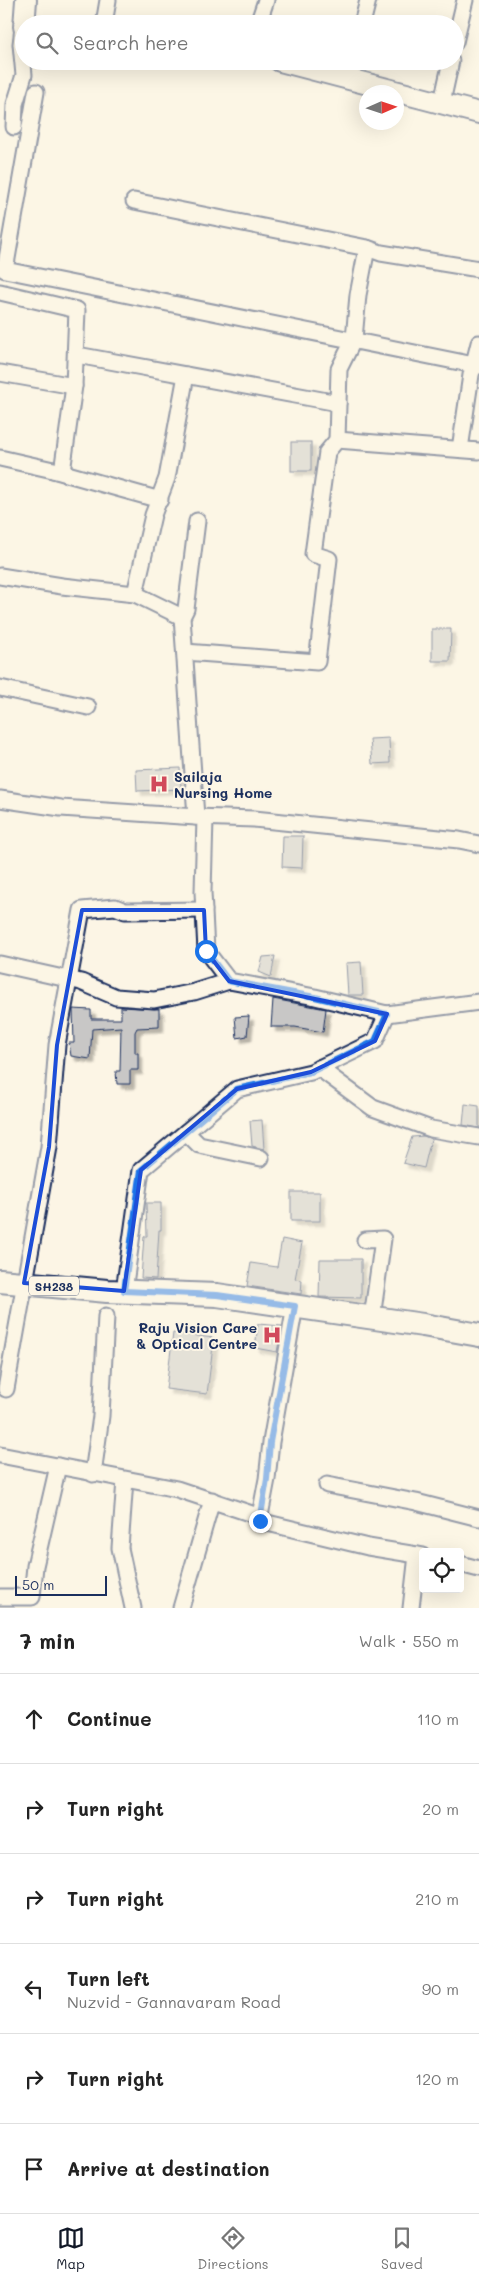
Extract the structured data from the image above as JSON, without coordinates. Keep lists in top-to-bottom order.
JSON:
{
  "streets": {
    "main road": ["SH238"]
  },
  "places": {
    "hospital": ["Sailaja Nursing Home", "Raju Vision Care & Optical Centre"]
  },
  "scale_bar": "50 m",
  "north": "right",
  "page": {
    "search": "Search here",
    "scale": "50 m",
    "heading": ["7 min", "Walk · 550 m"],
    "list": [
      ["Continue", "110 m"],
      ["Turn right", "20 m"],
      ["Turn right", "210 m"],
      ["Turn left", "Nuzvid - Gannavaram Road", "90 m"],
      ["Turn right", "120 m"],
      "Arrive at destination"
    ],
    "nav": ["Map", "Directions", "Saved"]
  }
}
